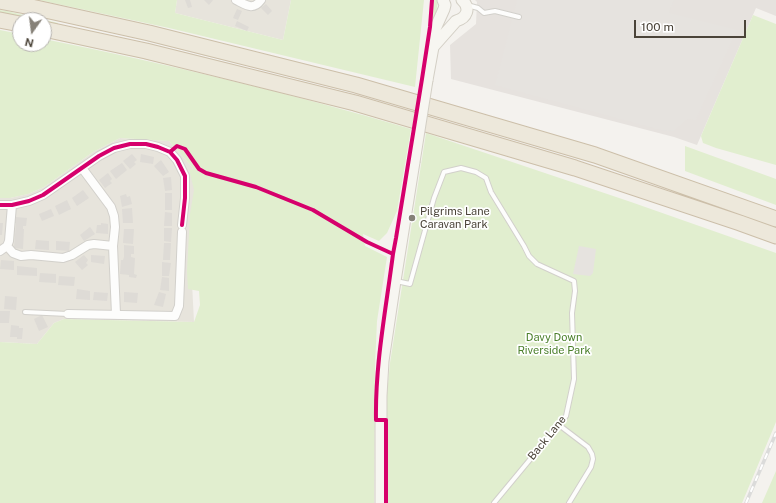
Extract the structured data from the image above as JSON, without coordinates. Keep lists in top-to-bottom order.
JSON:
{
  "streets": {
    "lane": ["Back Lane"]
  },
  "parks": ["Davy Down Riverside Park"],
  "places": ["Pilgrims Lane Caravan Park"],
  "scale_bar": "100 m",
  "north": "bottom"
}
